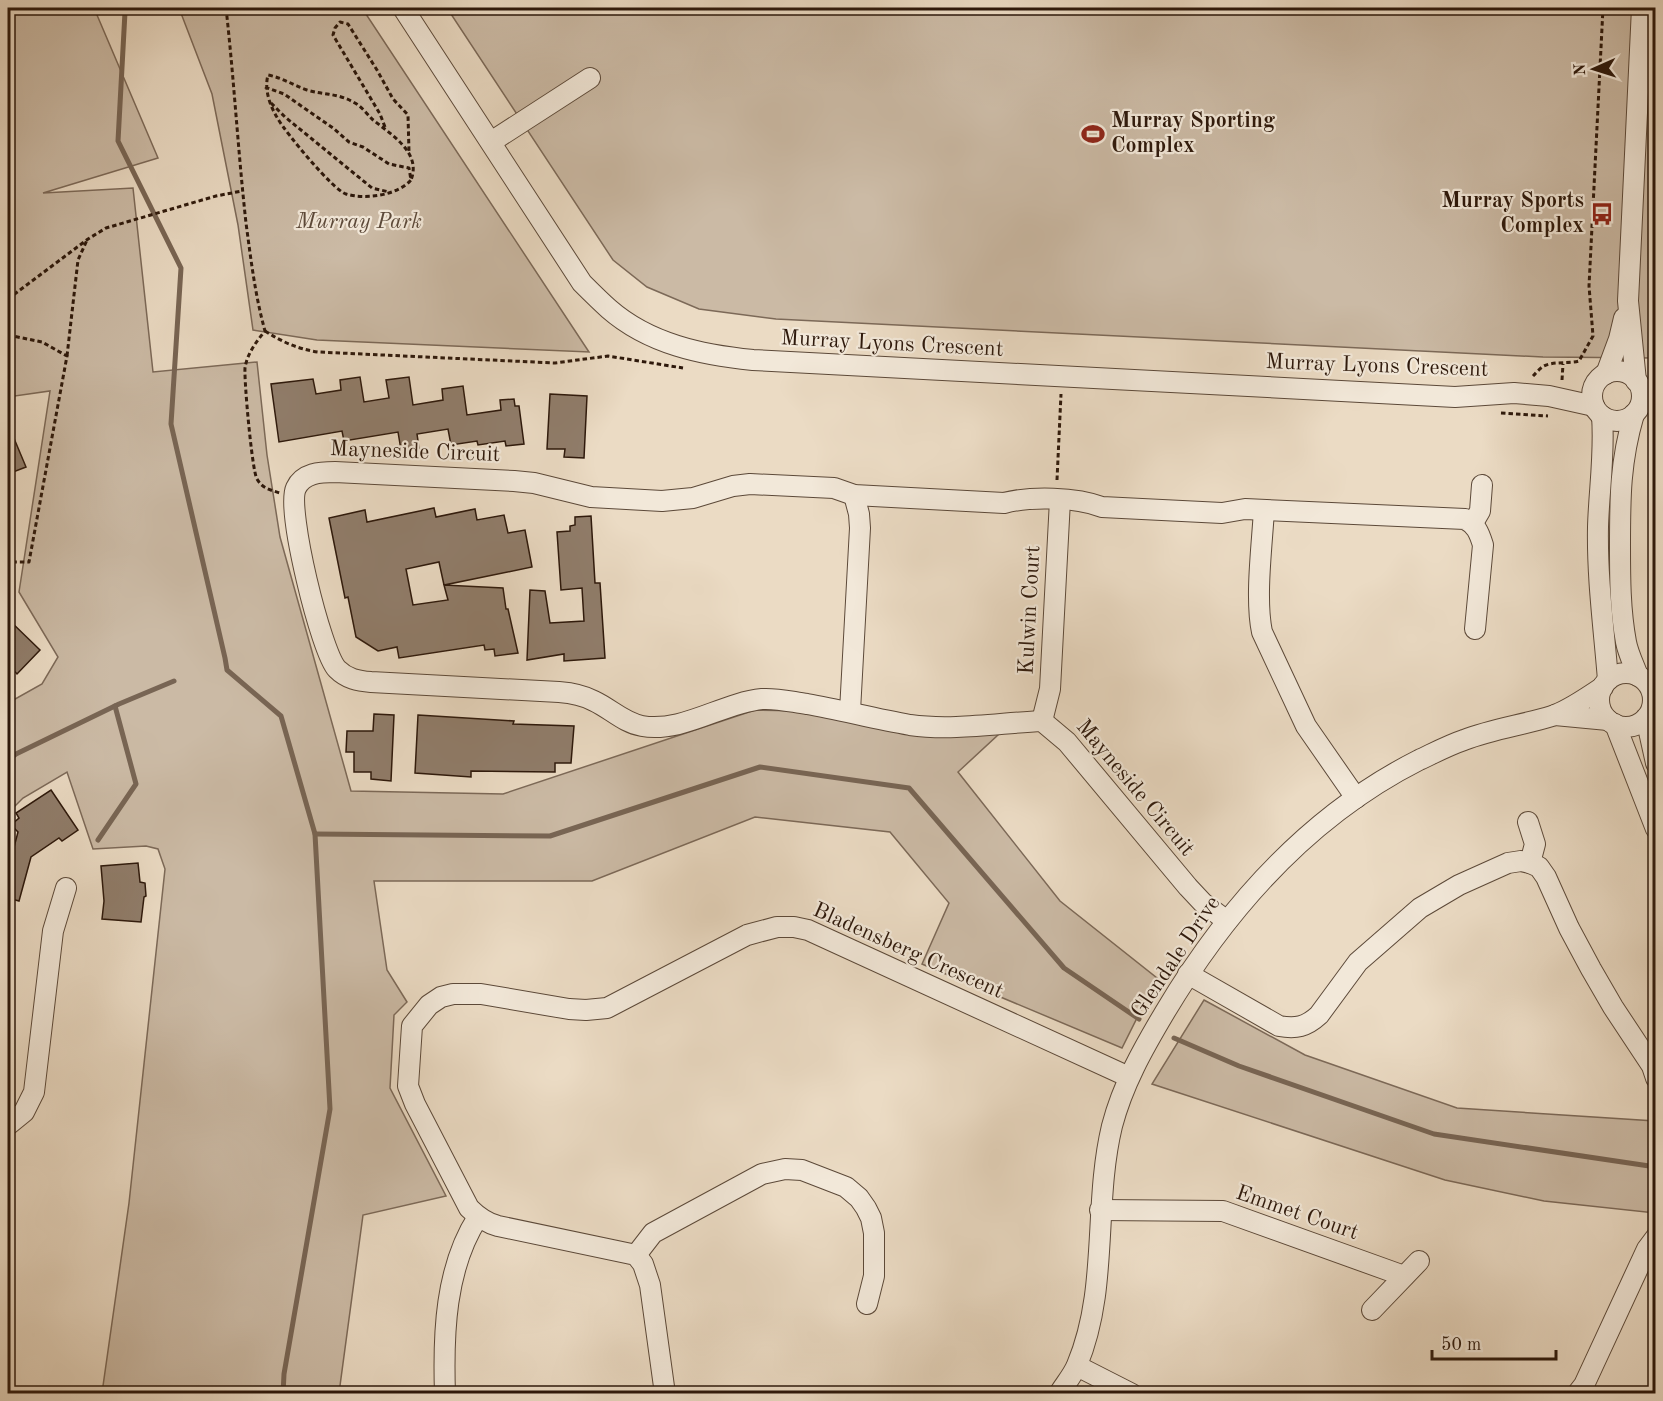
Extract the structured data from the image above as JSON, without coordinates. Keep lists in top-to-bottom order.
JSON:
{
  "streets": {
    "street": [
      "Murray Lyons Crescent",
      "Mayneside Circuit",
      "Kulwin Court",
      "Bladensberg Crescent",
      "Glendale Drive",
      "Emmet Court"
    ]
  },
  "crossings": [
    ["Mayneside Circuit", "Kulwin Court"],
    ["Mayneside Circuit", "Glendale Drive"],
    ["Bladensberg Crescent", "Glendale Drive"],
    ["Glendale Drive", "Emmet Court"]
  ],
  "parks": ["Murray Park"],
  "places": {
    "sports": ["Murray Sporting Complex"],
    "bus stop": ["Murray Sports Complex"]
  },
  "scale_bar": "50 m",
  "north": "left"
}
